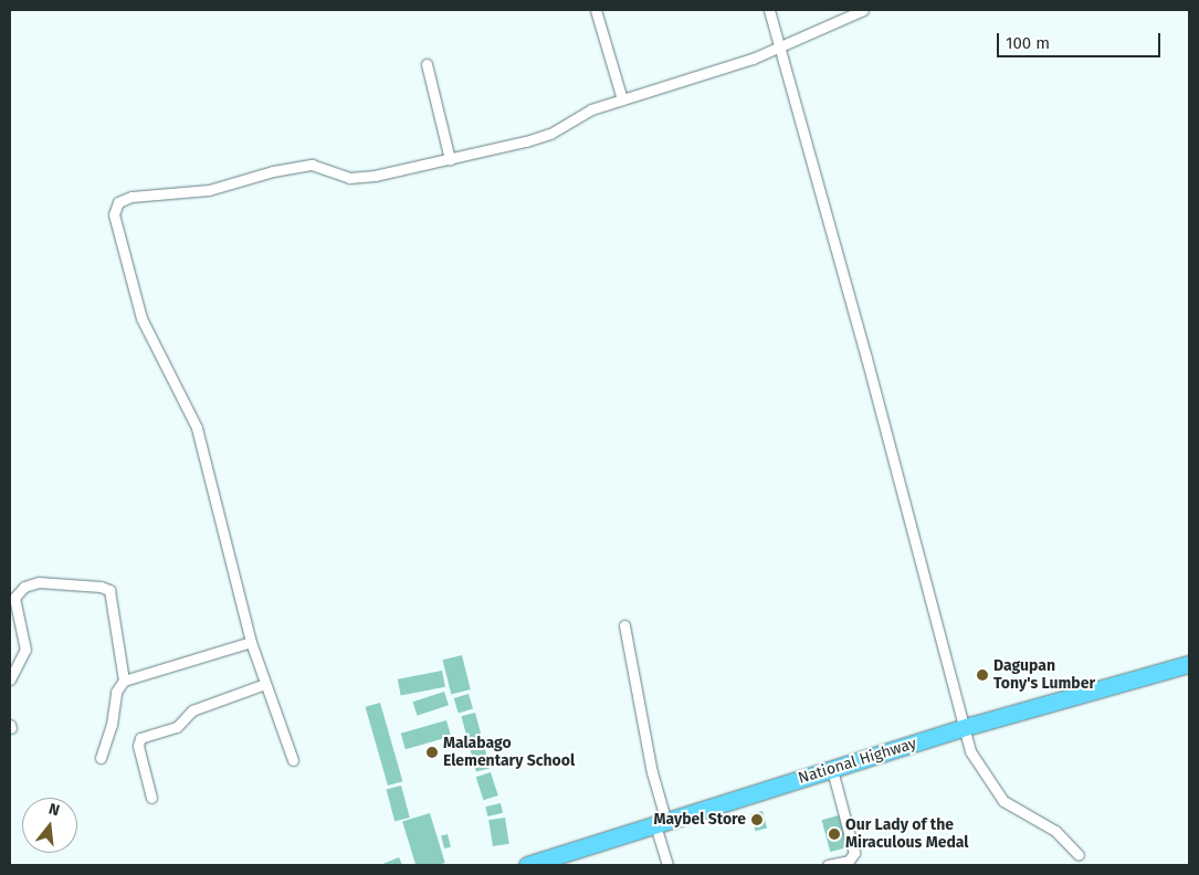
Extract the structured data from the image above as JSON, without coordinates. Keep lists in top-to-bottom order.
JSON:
{
  "streets": {
    "highway": ["National Highway"]
  },
  "places": [
    "Dagupan Tony's Lumber",
    "Malabago Elementary School",
    "Maybel Store",
    "Our Lady of the Miraculous Medal"
  ],
  "scale_bar": "100 m",
  "north": "top"
}
